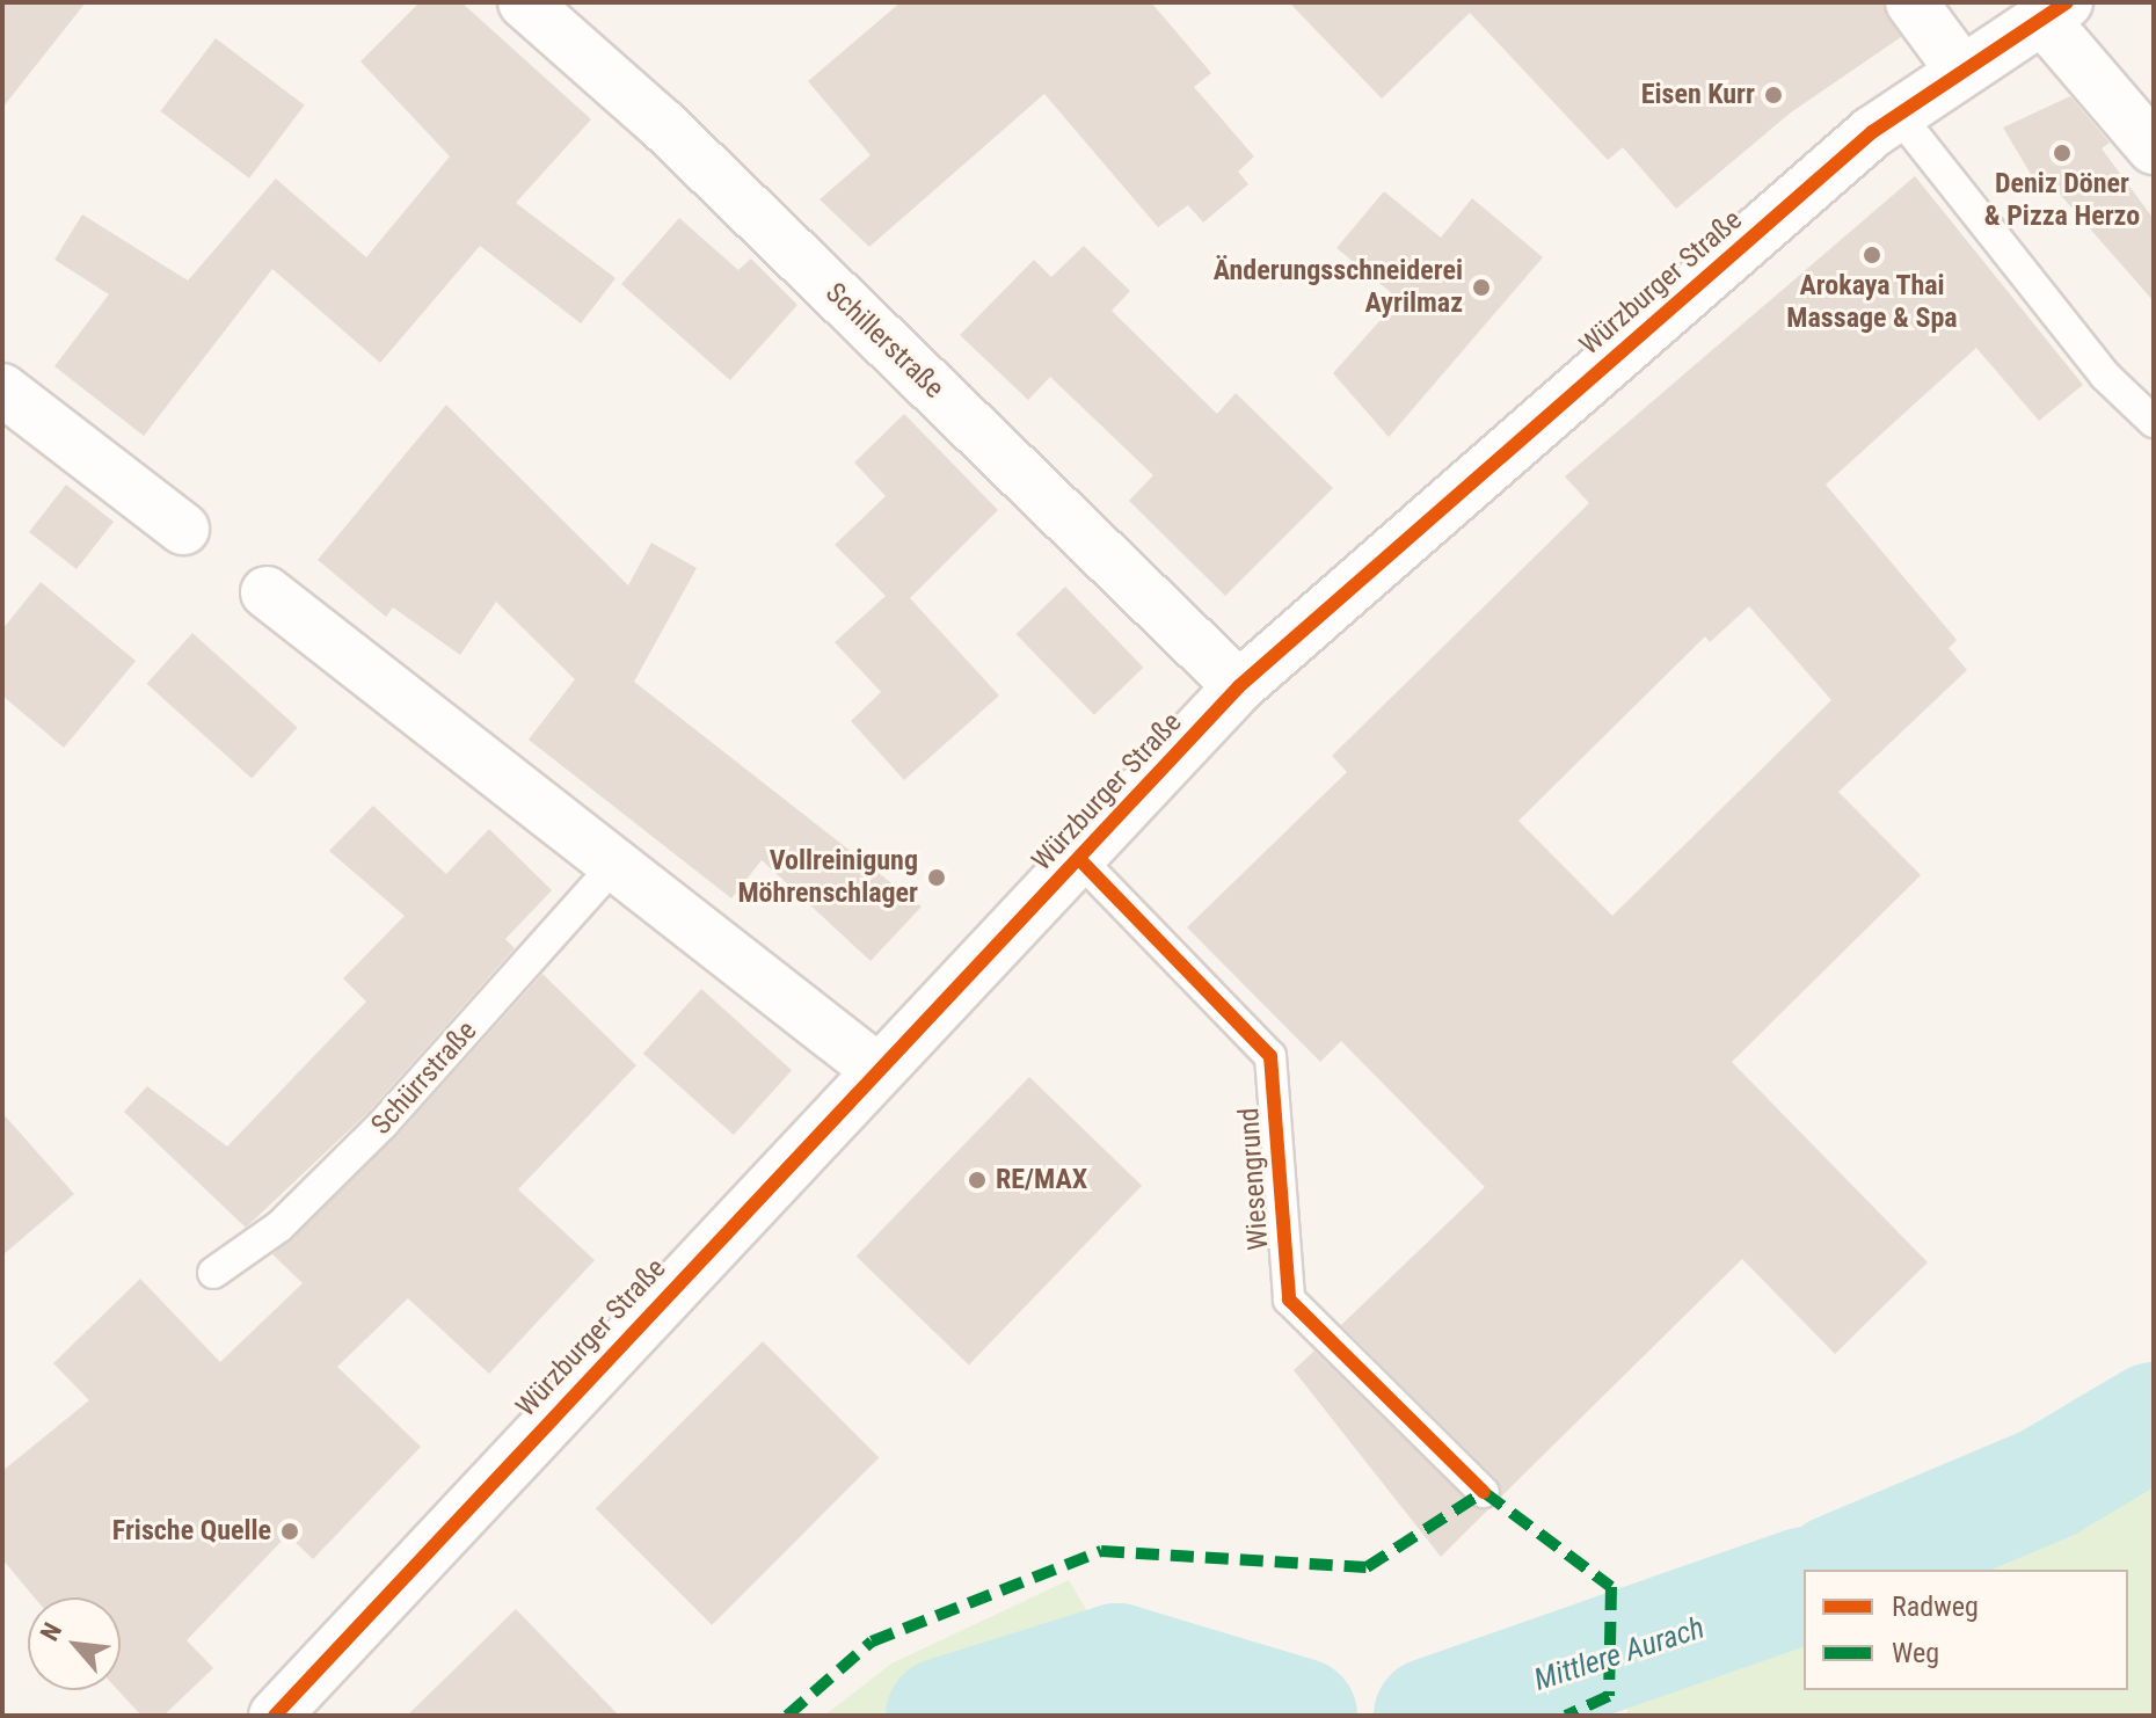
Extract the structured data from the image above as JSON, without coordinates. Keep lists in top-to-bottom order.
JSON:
{
  "streets": {
    "street": ["Würzburger Straße", "Schillerstraße"],
    "lane": ["Schürrstraße", "Wiesengrund"]
  },
  "crossings": [
    ["Würzburger Straße", "Schillerstraße"],
    ["Würzburger Straße", "Wiesengrund"]
  ],
  "water": ["Mittlere Aurach"],
  "places": [
    "Eisen Kurr",
    "Deniz Döner & Pizza Herzo",
    "Arokaya Thai Massage & Spa",
    "Änderungsschneiderei Ayrilmaz",
    "Vollreinigung Möhrenschlager",
    "RE/MAX",
    "Frische Quelle"
  ],
  "legend": ["Radweg", "Weg"],
  "north": "top left"
}
